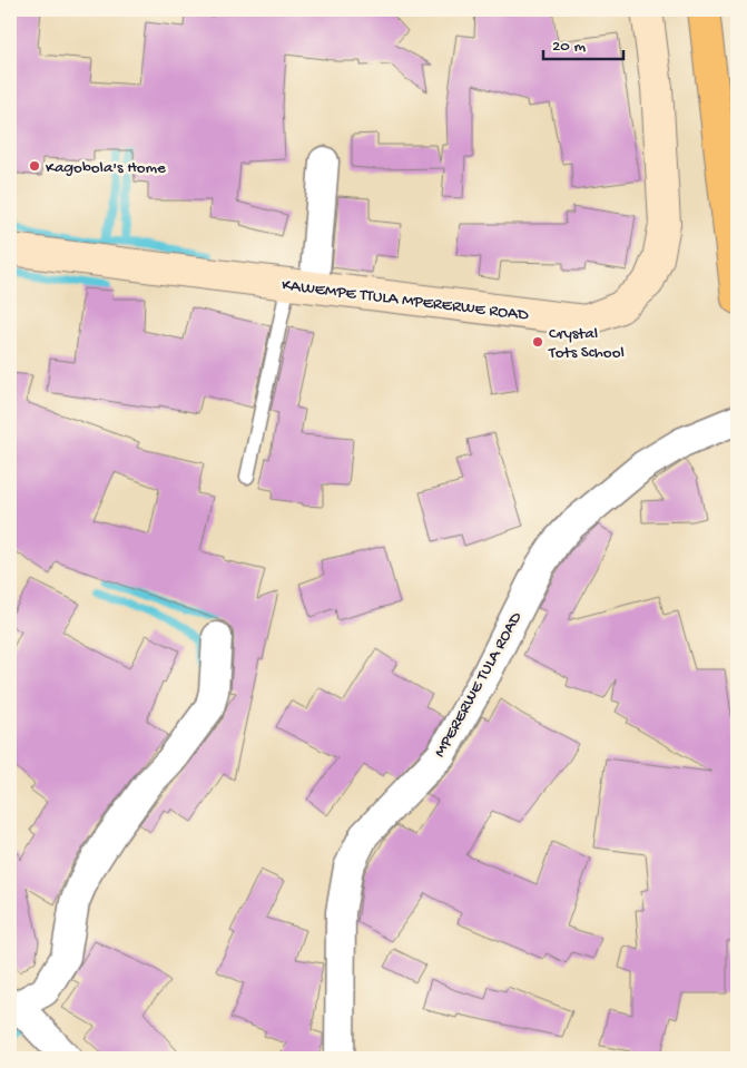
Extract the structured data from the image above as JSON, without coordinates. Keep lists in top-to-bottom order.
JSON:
{
  "streets": {
    "street": ["KAWEMPE TTULA MPERERWE ROAD", "MPERERWE TULA ROAD"]
  },
  "places": ["Kagobola's Home", "Crystal Tots School"],
  "scale_bar": "20 m"
}
